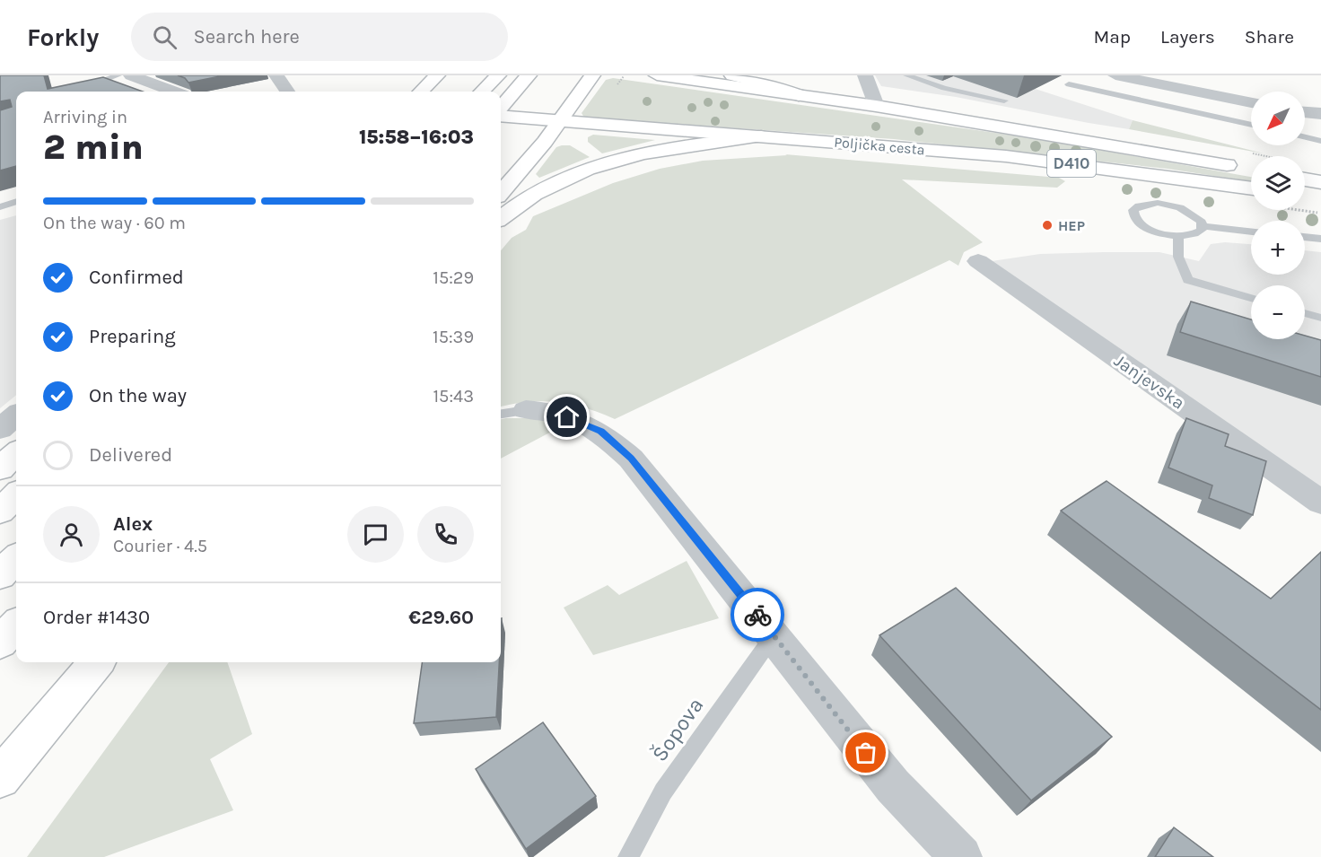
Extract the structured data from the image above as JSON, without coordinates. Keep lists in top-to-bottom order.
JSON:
{
  "streets": {
    "main road": ["Poljička cesta", "D410"],
    "street": ["Janjevska"],
    "lane": ["Šopova"]
  },
  "places": ["HEP"],
  "north": "bottom left",
  "page": {
    "header": "Forkly",
    "search": "Search here",
    "nav": ["Map", "Layers", "Share"],
    "map_buttons": ["+", "−"],
    "heading": ["2 min", "Arriving in", "15:58–16:03"],
    "panel": [
      "Alex",
      "Courier · 4.5",
      "Order #1430",
      "€29.60"
    ],
    "bar": "On the way · 60 m",
    "list": [
      ["Confirmed", "15:29"],
      ["Preparing", "15:39"],
      ["On the way", "15:43"],
      "Delivered"
    ]
  }
}
